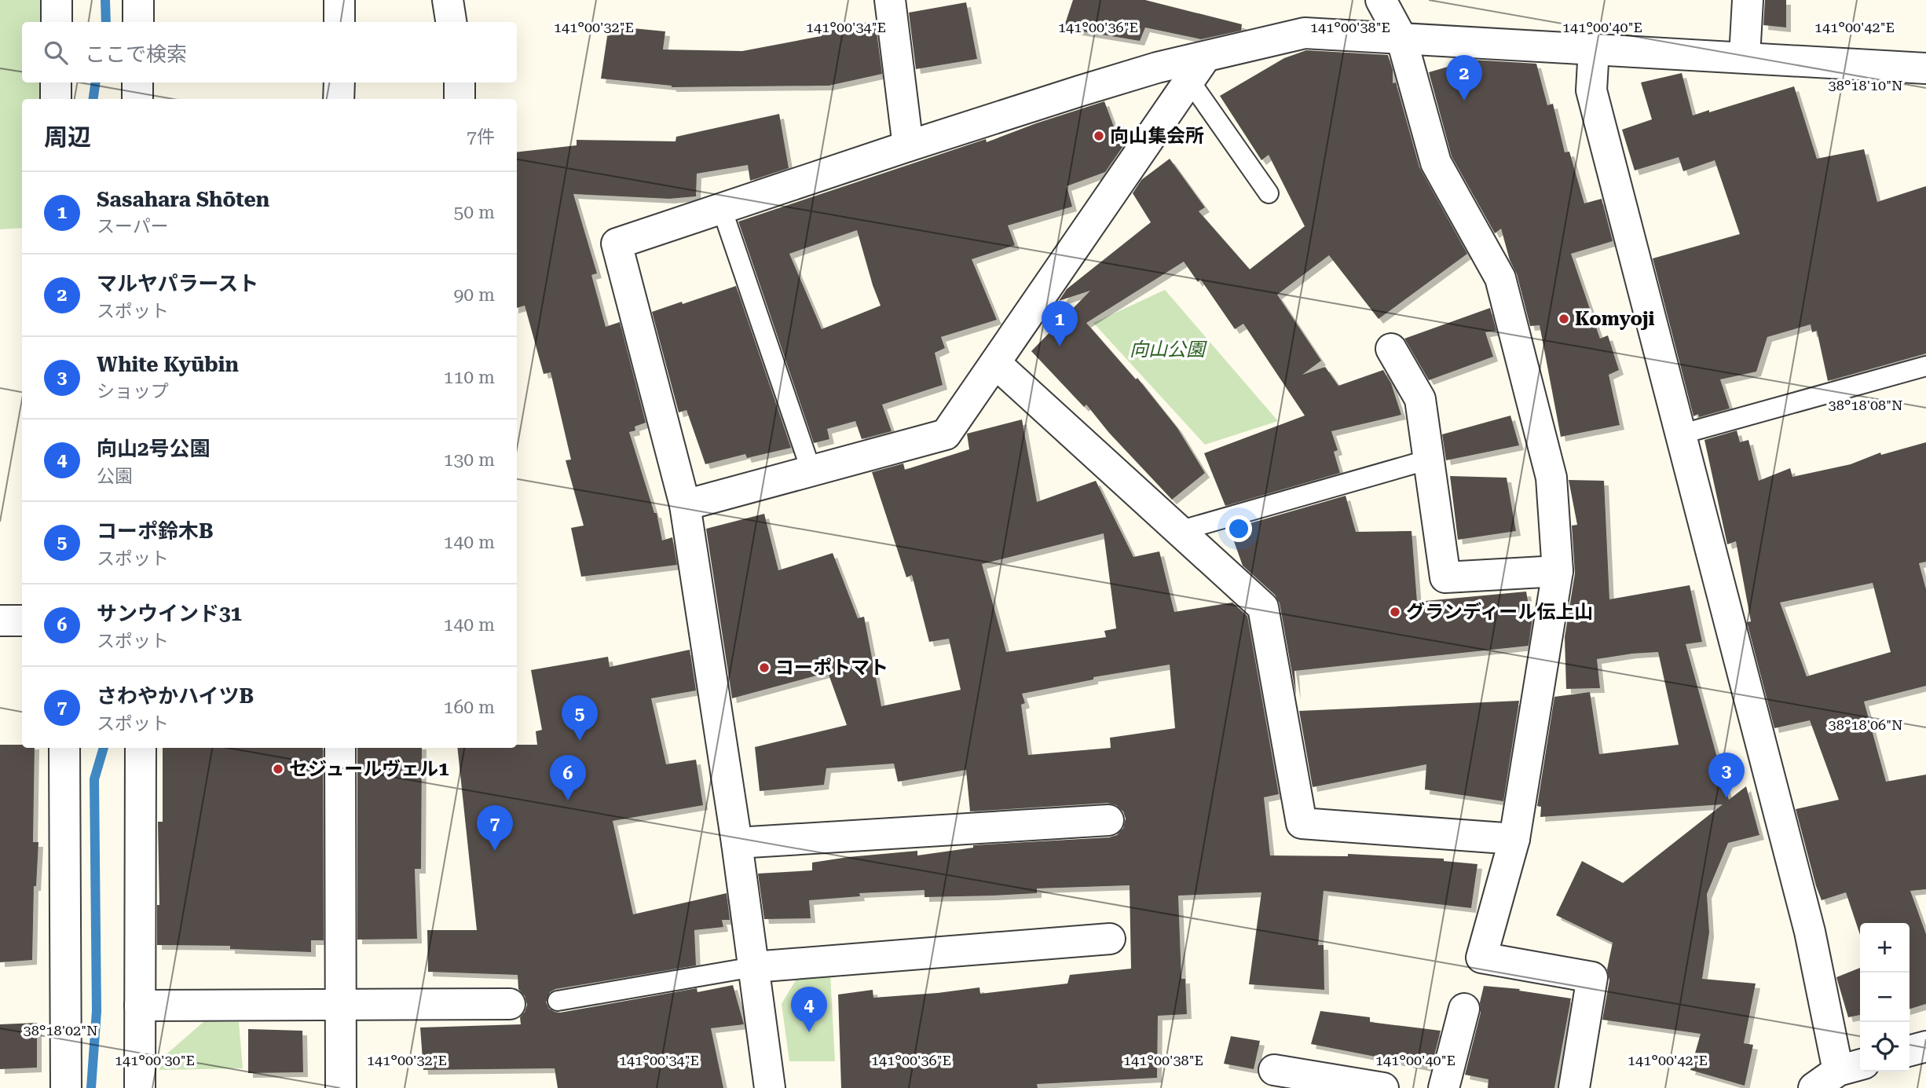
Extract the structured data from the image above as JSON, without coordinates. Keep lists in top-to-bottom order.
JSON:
{
  "parks": ["向山公園"],
  "places": [
    "向山集会所",
    "Komyoji",
    "グランディール伝上山",
    "コーポトマト",
    "セジュールヴェル1"
  ],
  "page": {
    "search": "ここで検索",
    "pins": [
      "2",
      "1",
      "5",
      "3",
      "6",
      "7",
      "4"
    ],
    "heading": ["周辺", "7件"],
    "list": [
      {
        "mark": "1",
        "name": "Sasahara Shōten",
        "note": "スーパー",
        "value": "50 m"
      },
      {
        "mark": "2",
        "name": "マルヤパラースト",
        "note": "スポット",
        "value": "90 m"
      },
      {
        "mark": "3",
        "name": "White Kyūbin",
        "note": "ショップ",
        "value": "110 m"
      },
      {
        "mark": "4",
        "name": "向山2号公園",
        "note": "公園",
        "value": "130 m"
      },
      {
        "mark": "5",
        "name": "コーポ鈴木B",
        "note": "スポット",
        "value": "140 m"
      },
      {
        "mark": "6",
        "name": "サンウインド31",
        "note": "スポット",
        "value": "140 m"
      },
      {
        "mark": "7",
        "name": "さわやかハイツB",
        "note": "スポット",
        "value": "160 m"
      }
    ],
    "map_buttons": ["+", "−"]
  },
  "coordinates": [
    "141°00'32\"E",
    "141°00'34\"E",
    "141°00'36\"E",
    "141°00'38\"E",
    "141°00'40\"E",
    "141°00'42\"E",
    "38°18'10\"N",
    "38°18'08\"N",
    "38°18'06\"N",
    "38°18'02\"N",
    "141°00'30\"E"
  ]
}
